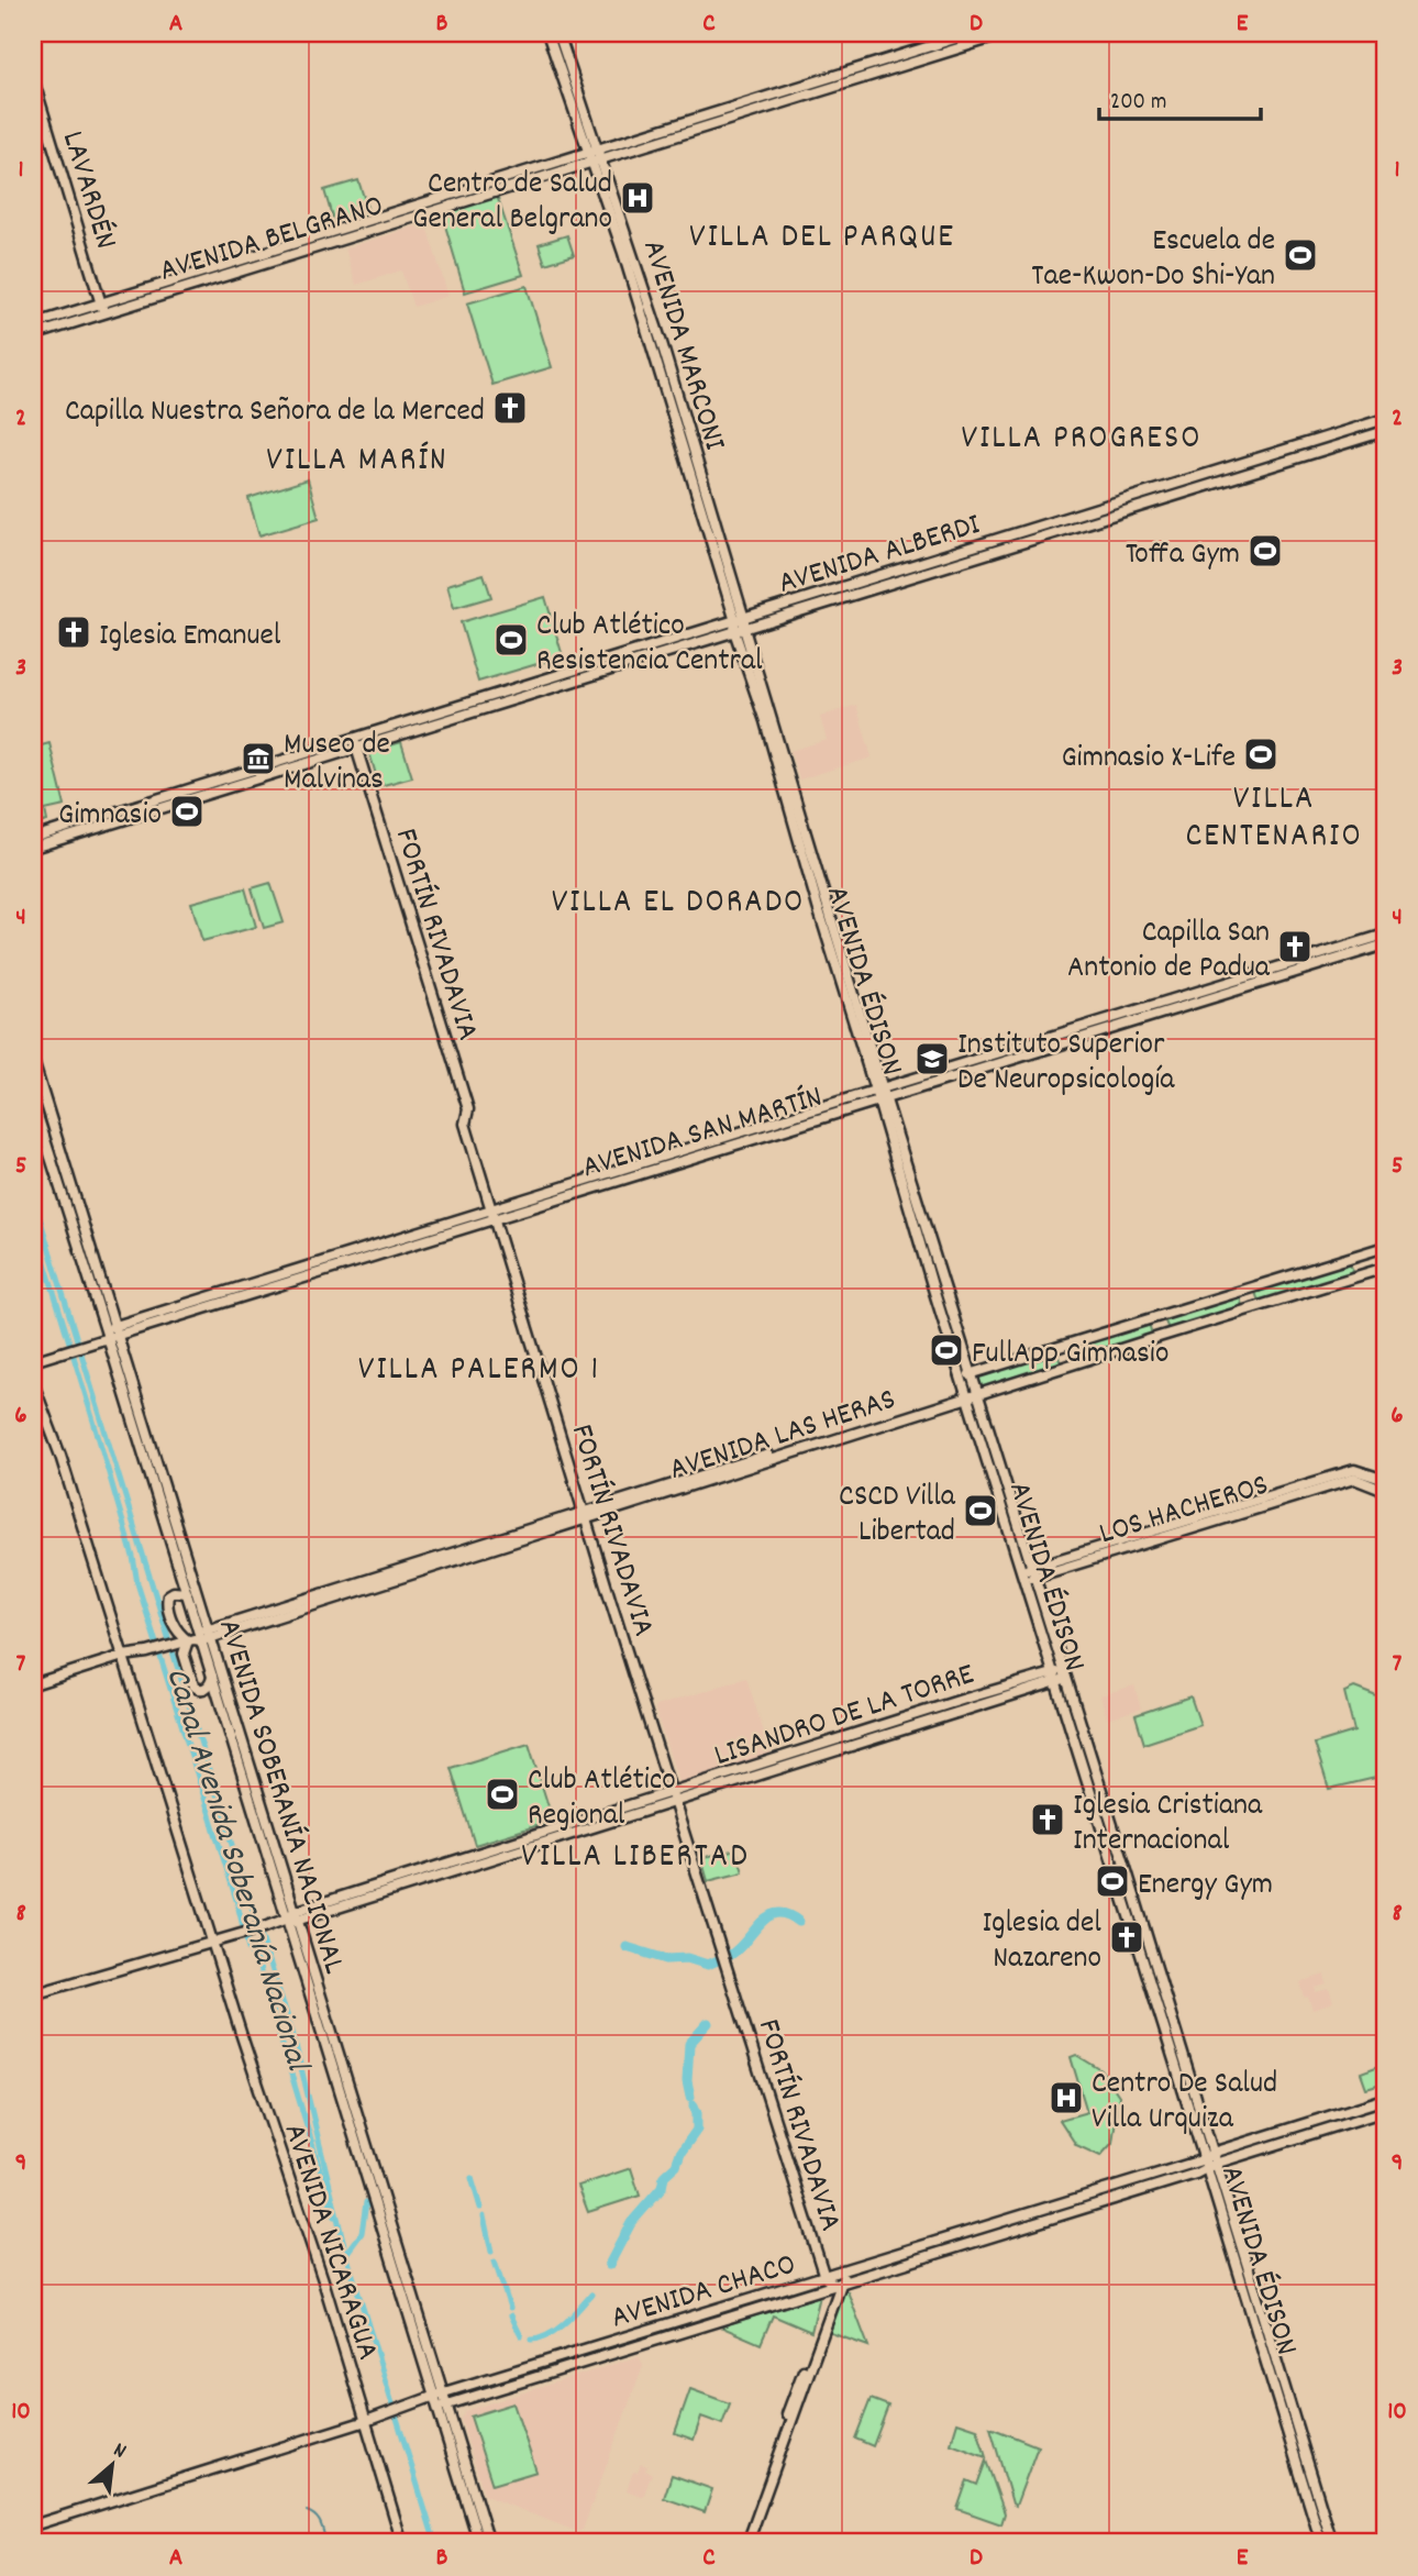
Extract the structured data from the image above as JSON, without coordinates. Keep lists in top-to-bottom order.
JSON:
{
  "streets": {
    "main road": [
      "LAVARDÉN",
      "AVENIDA BELGRANO",
      "AVENIDA MARCONI",
      "AVENIDA ALBERDI",
      "FORTÍN RIVADAVIA",
      "AVENIDA ÉDISON",
      "AVENIDA SAN MARTÍN",
      "AVENIDA LAS HERAS",
      "LOS HACHEROS",
      "LISANDRO DE LA TORRE",
      "AVENIDA SOBERANÍA NACIONAL",
      "AVENIDA NICARAGUA",
      "AVENIDA CHACO"
    ]
  },
  "crossings": [
    ["LAVARDÉN", "AVENIDA BELGRANO"],
    ["AVENIDA BELGRANO", "AVENIDA MARCONI"],
    ["AVENIDA MARCONI", "AVENIDA ALBERDI"],
    ["AVENIDA MARCONI", "AVENIDA ÉDISON"],
    ["AVENIDA ALBERDI", "FORTÍN RIVADAVIA"],
    ["AVENIDA ALBERDI", "AVENIDA ÉDISON"],
    ["FORTÍN RIVADAVIA", "AVENIDA SAN MARTÍN"],
    ["FORTÍN RIVADAVIA", "AVENIDA LAS HERAS"],
    ["FORTÍN RIVADAVIA", "LISANDRO DE LA TORRE"],
    ["FORTÍN RIVADAVIA", "AVENIDA CHACO"],
    ["AVENIDA ÉDISON", "AVENIDA SAN MARTÍN"],
    ["AVENIDA ÉDISON", "AVENIDA LAS HERAS"],
    ["AVENIDA ÉDISON", "LOS HACHEROS"],
    ["AVENIDA ÉDISON", "LISANDRO DE LA TORRE"],
    ["AVENIDA ÉDISON", "AVENIDA CHACO"],
    ["AVENIDA SAN MARTÍN", "AVENIDA SOBERANÍA NACIONAL"],
    ["AVENIDA LAS HERAS", "AVENIDA SOBERANÍA NACIONAL"],
    ["AVENIDA LAS HERAS", "AVENIDA NICARAGUA"],
    ["LISANDRO DE LA TORRE", "AVENIDA SOBERANÍA NACIONAL"],
    ["LISANDRO DE LA TORRE", "AVENIDA NICARAGUA"],
    ["AVENIDA SOBERANÍA NACIONAL", "AVENIDA CHACO"],
    ["AVENIDA NICARAGUA", "AVENIDA CHACO"]
  ],
  "districts": [
    "VILLA DEL PARQUE",
    "VILLA PROGRESO",
    "VILLA MARÍN",
    "VILLA CENTENARIO",
    "VILLA EL DORADO",
    "VILLA PALERMO 1",
    "VILLA LIBERTAD"
  ],
  "water": ["Canal Avenida Soberanía Nacional"],
  "places": {
    "hospital": ["Centro de Salud General Belgrano", "Centro De Salud Villa Urquiza"],
    "sports": [
      "Escuela de Tae-Kwon-Do Shi-Yan",
      "Toffa Gym",
      "Club Atlético Resistencia Central",
      "Gimnasio X-Life",
      "Gimnasio",
      "FullApp Gimnasio",
      "CSCD Villa Libertad",
      "Club Atlético Regional",
      "Energy Gym"
    ],
    "church": [
      "Capilla Nuestra Señora de la Merced",
      "Iglesia Emanuel",
      "Capilla San Antonio de Padua",
      "Iglesia Cristiana Internacional",
      "Iglesia del Nazareno"
    ],
    "museum": ["Museo de Malvinas"],
    "school or university": ["Instituto Superior De Neuropsicología"]
  },
  "scale_bar": "200 m",
  "north": "top right",
  "grid": {
    "columns": [
      "A",
      "B",
      "C",
      "D",
      "E"
    ],
    "rows": [
      "1",
      "2",
      "3",
      "4",
      "5",
      "6",
      "7",
      "8",
      "9",
      "10"
    ]
  }
}
